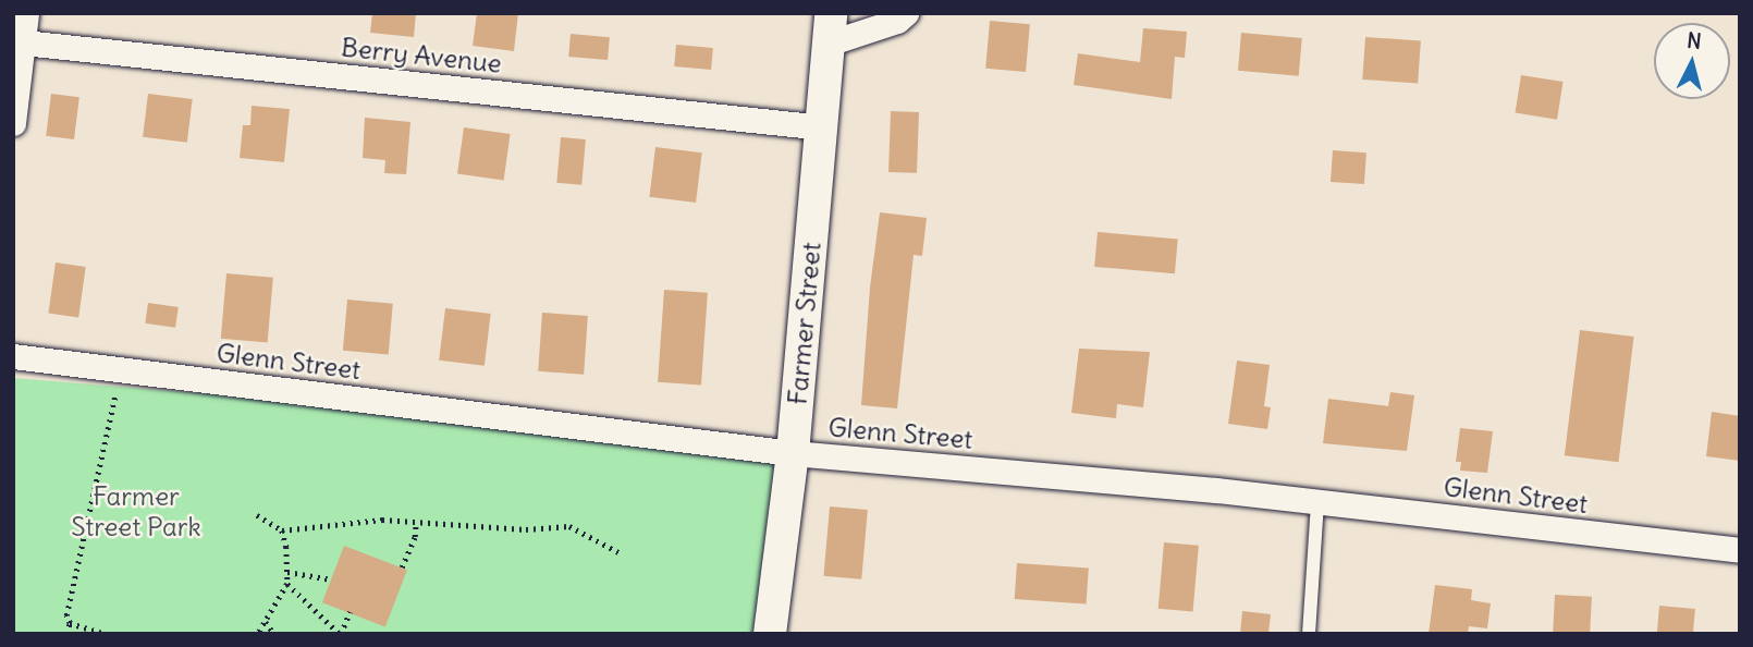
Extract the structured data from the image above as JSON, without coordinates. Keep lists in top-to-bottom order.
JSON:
{
  "streets": {
    "street": ["Berry Avenue", "Farmer Street", "Glenn Street"]
  },
  "crossings": [
    ["Berry Avenue", "Farmer Street"],
    ["Farmer Street", "Glenn Street"]
  ],
  "parks": ["Farmer Street Park"],
  "north": "top"
}
